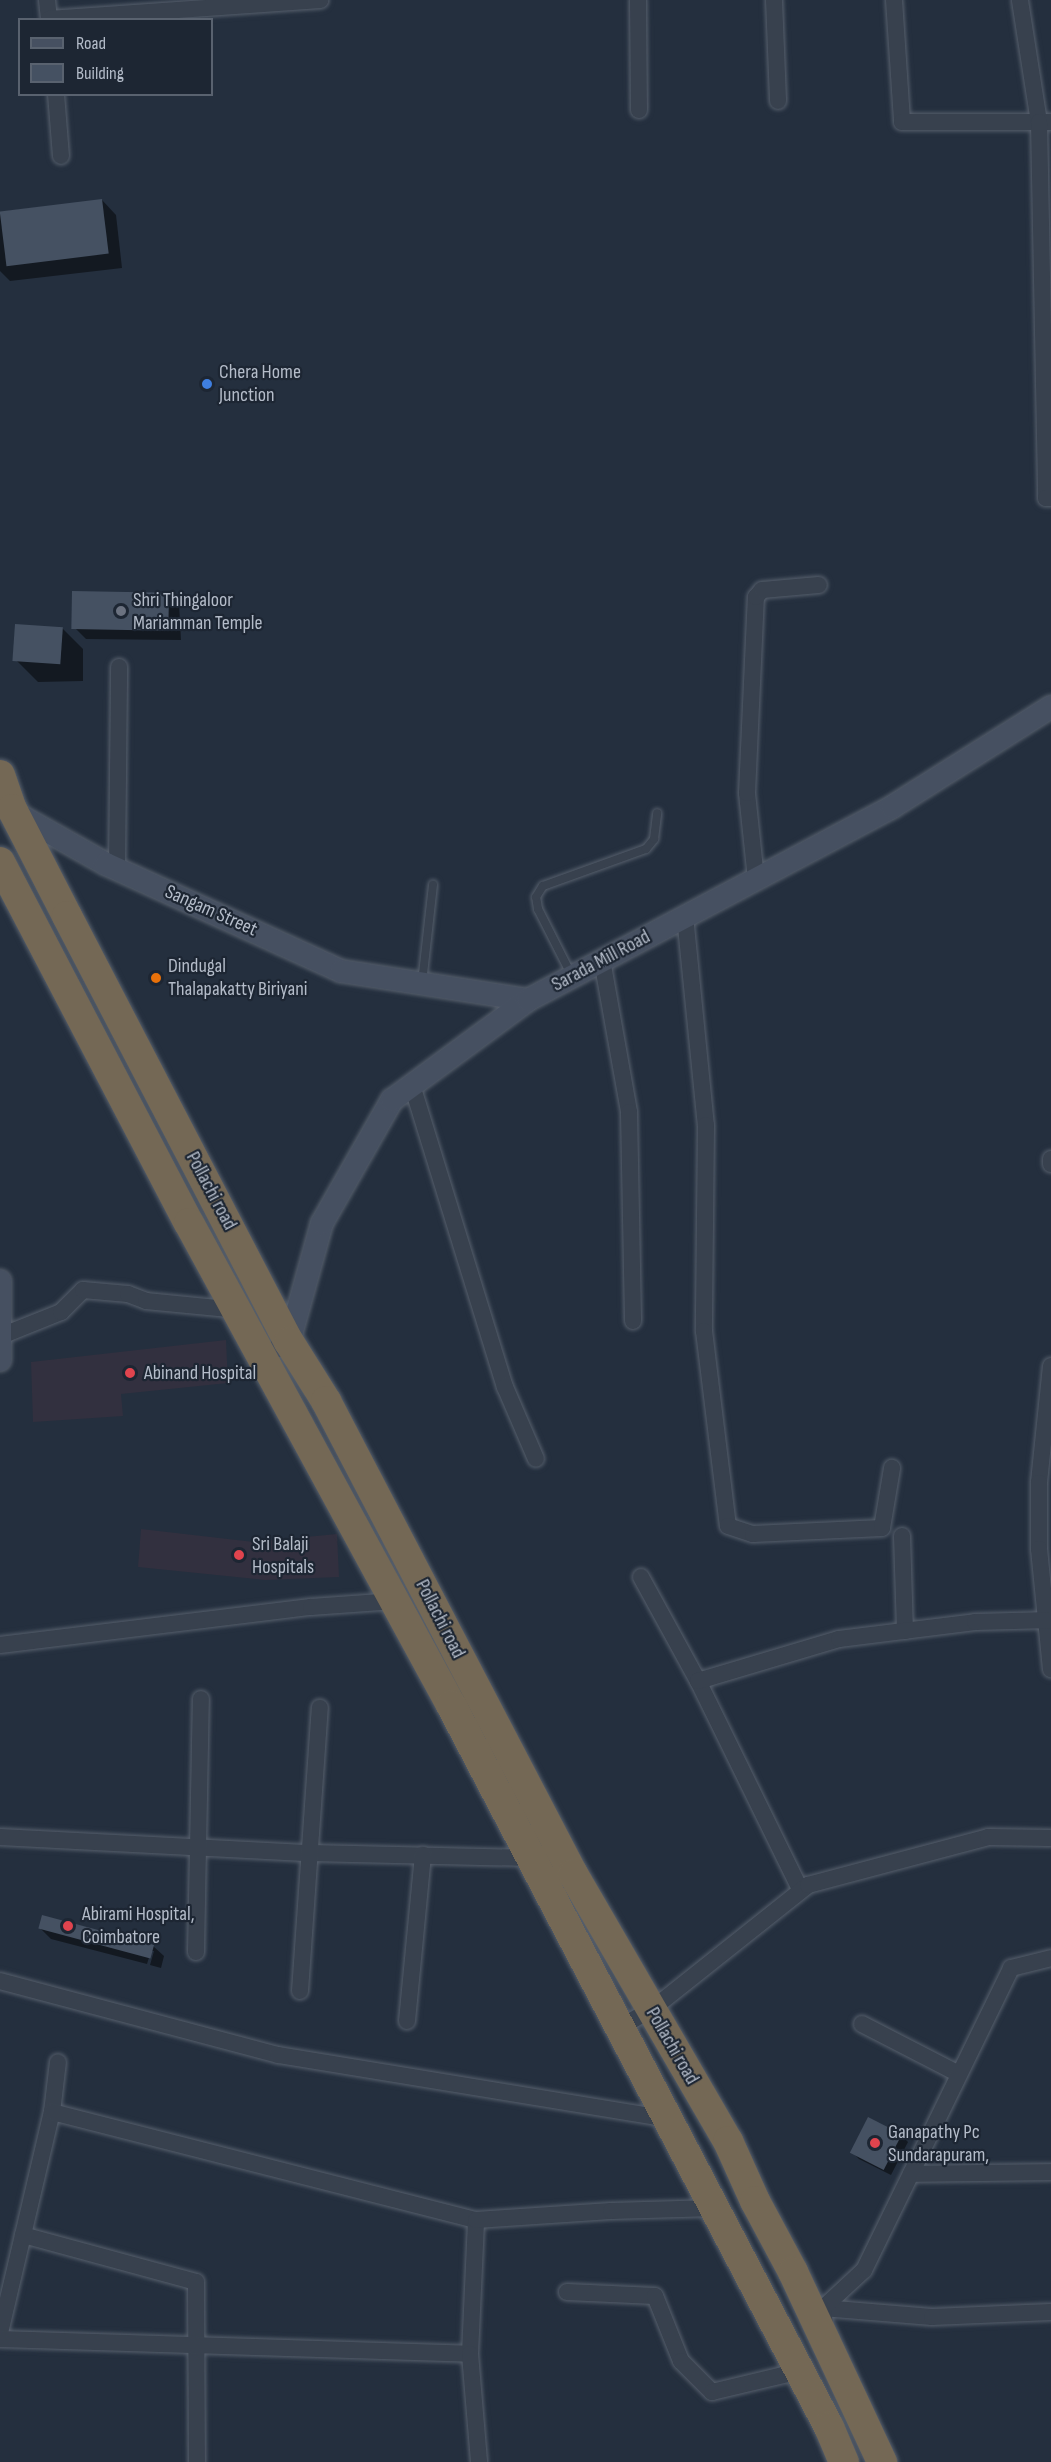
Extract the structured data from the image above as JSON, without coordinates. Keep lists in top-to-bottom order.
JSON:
{
  "streets": {
    "highway": ["Pollachi road"],
    "main road": ["Sangam Street", "Sarada Mill Road"]
  },
  "crossings": [
    ["Sangam Street", "Sarada Mill Road"],
    ["Sangam Street", "Pollachi road"],
    ["Sarada Mill Road", "Pollachi road"]
  ],
  "places": [
    "Chera Home Junction",
    "Shri Thingaloor Mariamman Temple",
    "Dindugal Thalapakatty Biriyani",
    "Abinand Hospital",
    "Sri Balaji Hospitals",
    "Abirami Hospital, Coimbatore",
    "Ganapathy Pc Sundarapuram,"
  ],
  "legend": ["Road", "Building"]
}
